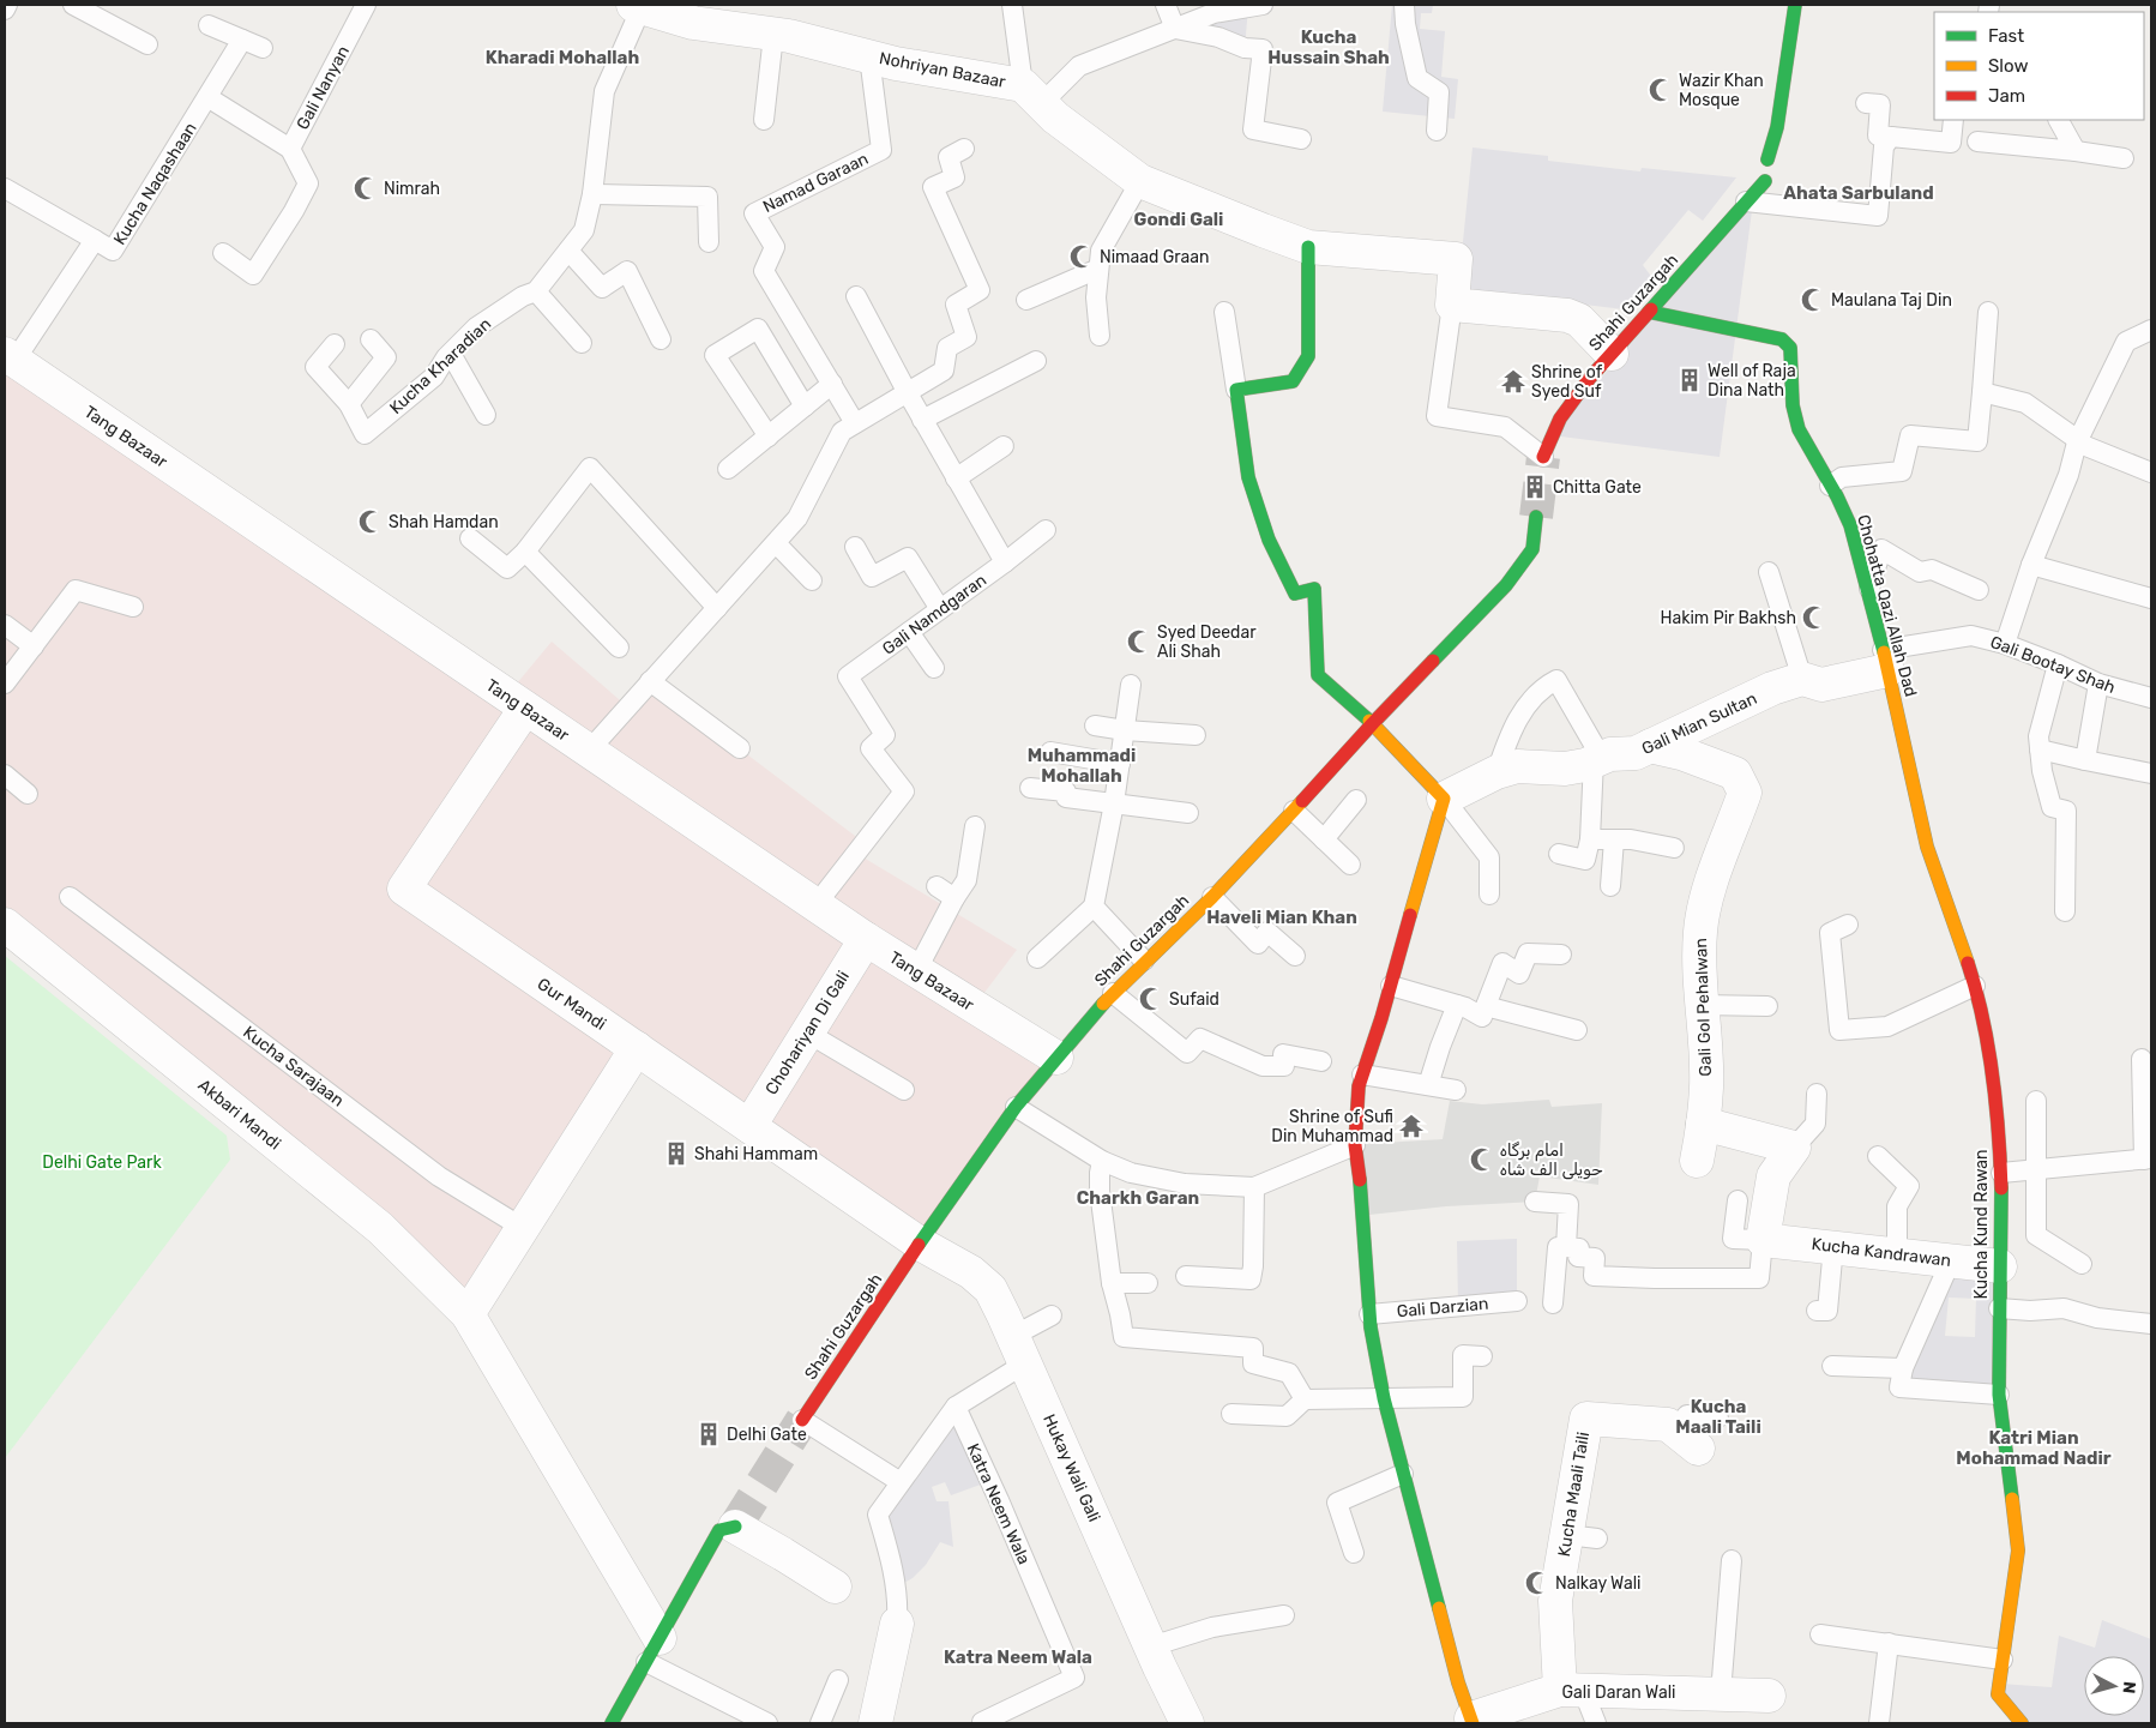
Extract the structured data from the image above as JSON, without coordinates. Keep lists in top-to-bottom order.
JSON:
{
  "streets": {
    "street": [
      "Nohriyan Bazaar",
      "Shahi Guzargah",
      "Tang Bazaar",
      "Chohatta Qazi Allah Dad",
      "Gali Mian Sultan",
      "Gur Mandi",
      "Gali Gol Pehalwan",
      "Chohariyan Di Gali",
      "Akbari Mandi",
      "Kucha Kund Rawan",
      "Kucha Kandrawan",
      "Hukay Wali Gali",
      "Kucha Maali Taili",
      "Gali Daran Wali"
    ],
    "lane": [
      "Gali Nanyan",
      "Namad Garaan",
      "Kucha Naqashaan",
      "Kucha Kharadian",
      "Gali Namdgaran",
      "Gali Bootay Shah",
      "Kucha Sarajaan",
      "Gali Darzian",
      "Katra Neem Wala"
    ]
  },
  "crossings": [
    ["Nohriyan Bazaar", "Namad Garaan"],
    ["Nohriyan Bazaar", "Kucha Kharadian"],
    ["Gali Nanyan", "Kucha Naqashaan"],
    ["Kucha Naqashaan", "Tang Bazaar"],
    ["Shahi Guzargah", "Tang Bazaar"],
    ["Shahi Guzargah", "Chohatta Qazi Allah Dad"],
    ["Shahi Guzargah", "Gur Mandi"],
    ["Shahi Guzargah", "Hukay Wali Gali"],
    ["Tang Bazaar", "Gali Namdgaran"],
    ["Tang Bazaar", "Gur Mandi"],
    ["Tang Bazaar", "Chohariyan Di Gali"],
    ["Chohatta Qazi Allah Dad", "Gali Bootay Shah"],
    ["Chohatta Qazi Allah Dad", "Gali Mian Sultan"],
    ["Chohatta Qazi Allah Dad", "Kucha Kund Rawan"],
    ["Gali Bootay Shah", "Gali Mian Sultan"],
    ["Gali Mian Sultan", "Gali Gol Pehalwan"],
    ["Gur Mandi", "Chohariyan Di Gali"],
    ["Gur Mandi", "Hukay Wali Gali"],
    ["Kucha Kund Rawan", "Kucha Kandrawan"],
    ["Kucha Maali Taili", "Gali Daran Wali"]
  ],
  "districts": [
    "Kucha Hussain Shah",
    "Kharadi Mohallah",
    "Ahata Sarbuland",
    "Gondi Gali",
    "Muhammadi Mohallah",
    "Haveli Mian Khan",
    "Charkh Garan",
    "Kucha Maali Taili",
    "Katri Mian Mohammad Nadir",
    "Katra Neem Wala"
  ],
  "parks": ["Delhi Gate Park"],
  "places": {
    "mosque": [
      "Wazir Khan Mosque",
      "Nimrah",
      "Nimaad Graan",
      "Maulana Taj Din",
      "Shah Hamdan",
      "Hakim Pir Bakhsh",
      "Syed Deedar Ali Shah",
      "Sufaid",
      "امام برگاہ حویلی الف شاہ",
      "Nalkay Wali"
    ],
    "building": [
      "Well of Raja Dina Nath",
      "Chitta Gate",
      "Shahi Hammam",
      "Delhi Gate"
    ],
    "temple": ["Shrine of Syed Suf", "Shrine of Sufi Din Muhammad"]
  },
  "legend": ["Fast", "Slow", "Jam"],
  "north": "right"
}
